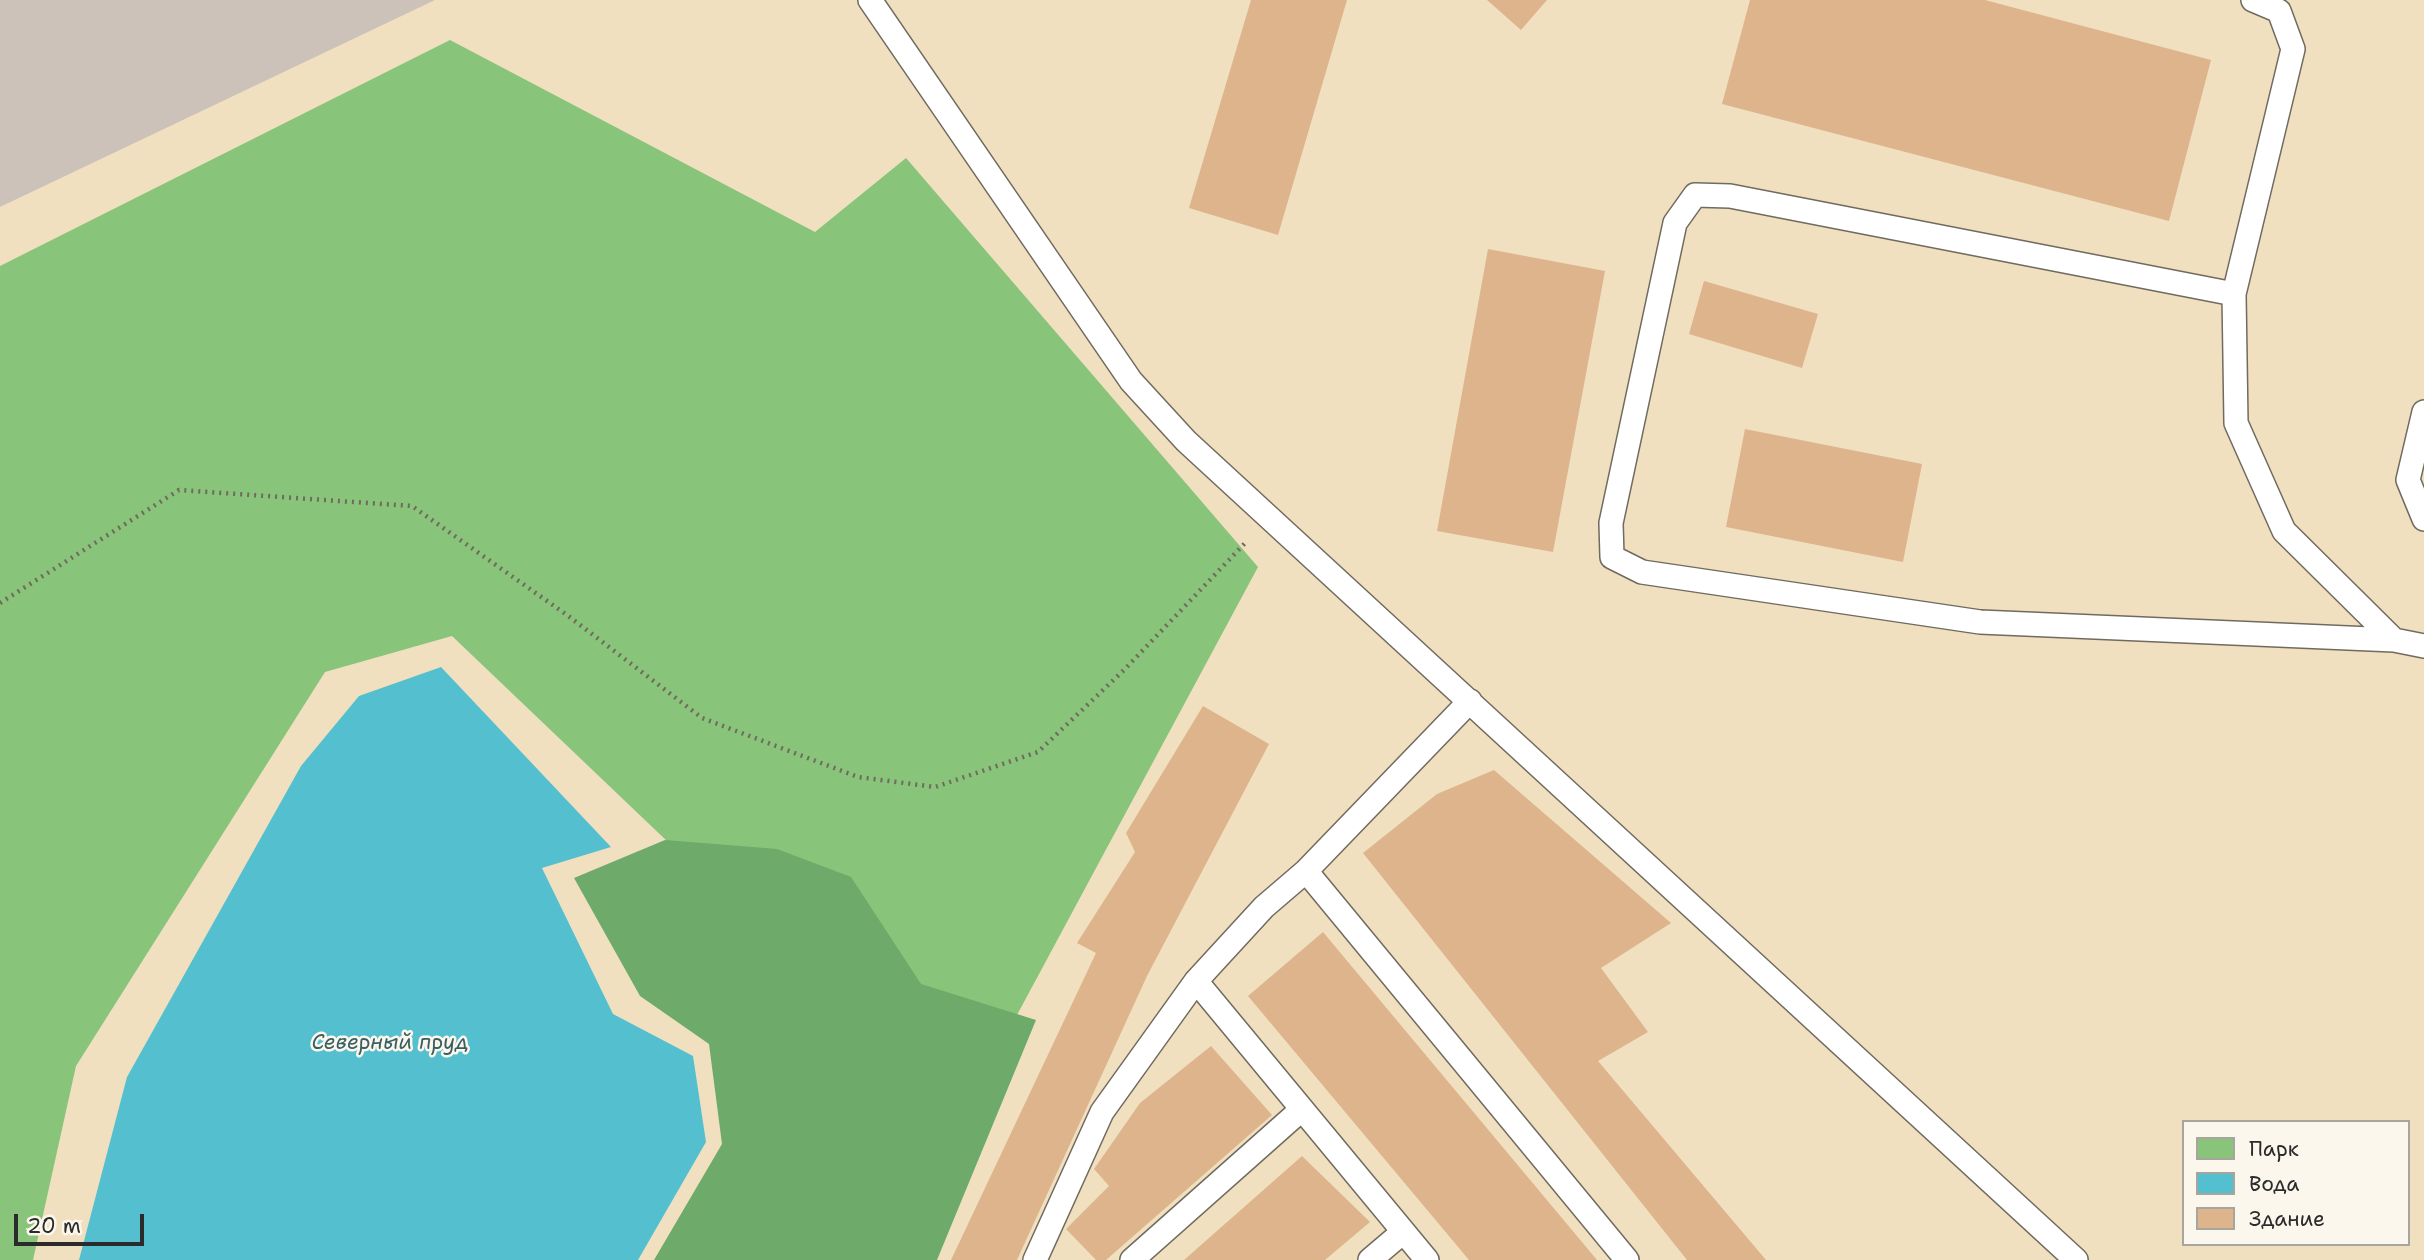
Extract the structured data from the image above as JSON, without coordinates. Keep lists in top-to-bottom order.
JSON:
{
  "water": ["Северный пруд"],
  "legend": ["Парк", "Вода", "Здание"],
  "scale_bar": "20 m"
}
